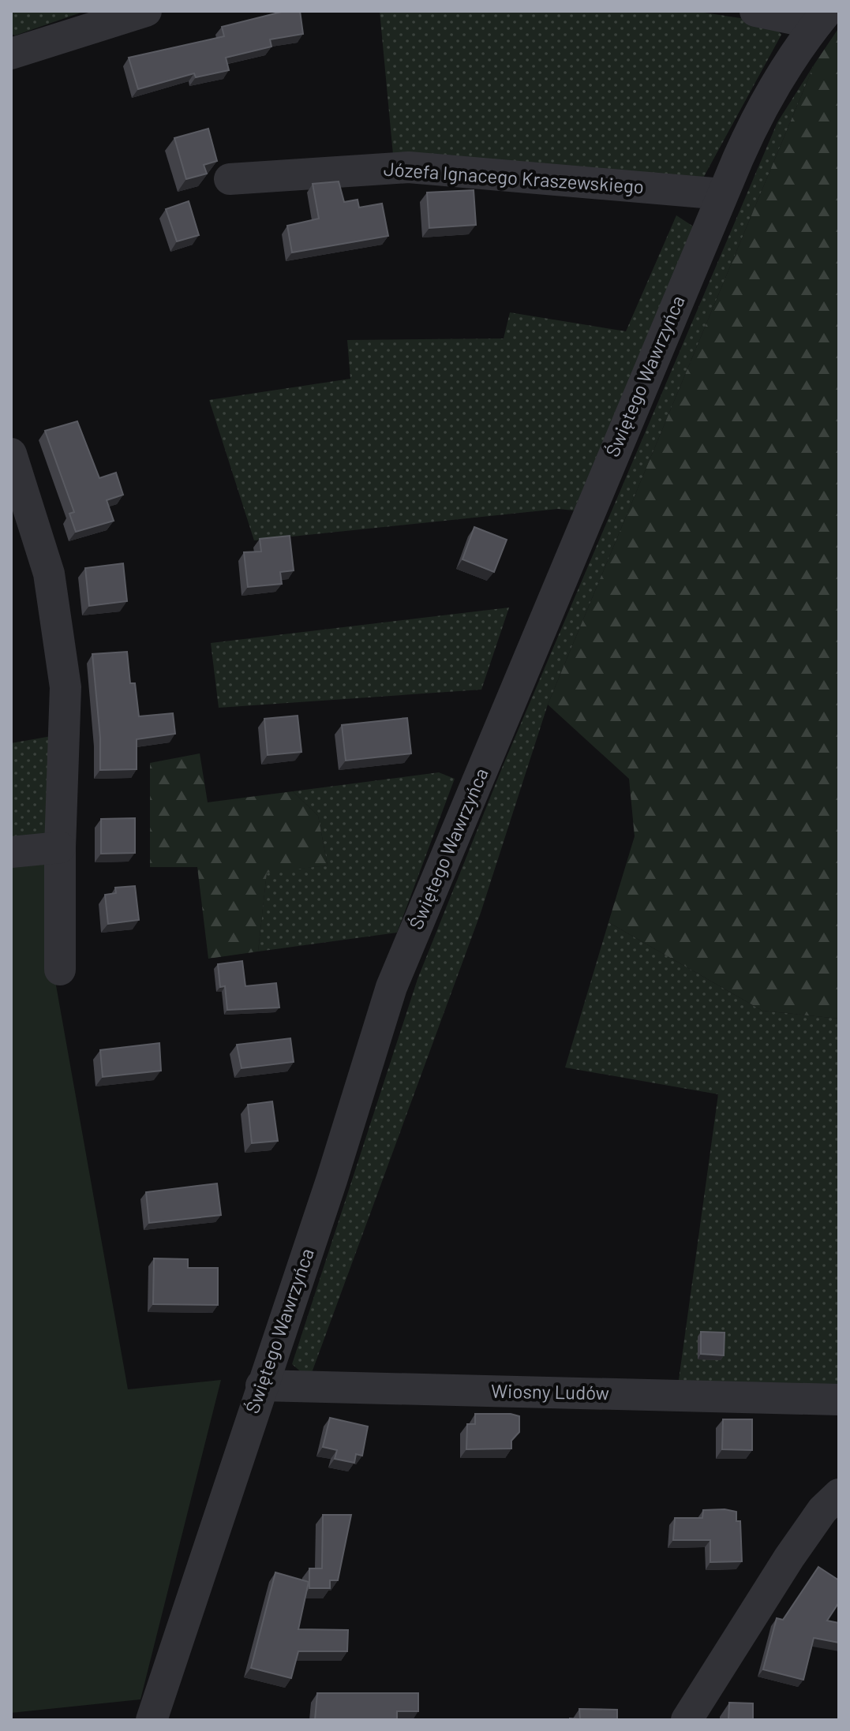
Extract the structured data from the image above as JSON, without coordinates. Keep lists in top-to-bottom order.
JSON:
{
  "streets": {
    "street": ["Józefa Ignacego Kraszewskiego", "Świętego Wawrzyńca", "Wiosny Ludów"]
  },
  "crossings": [
    ["Józefa Ignacego Kraszewskiego", "Świętego Wawrzyńca"],
    ["Świętego Wawrzyńca", "Wiosny Ludów"]
  ]
}
